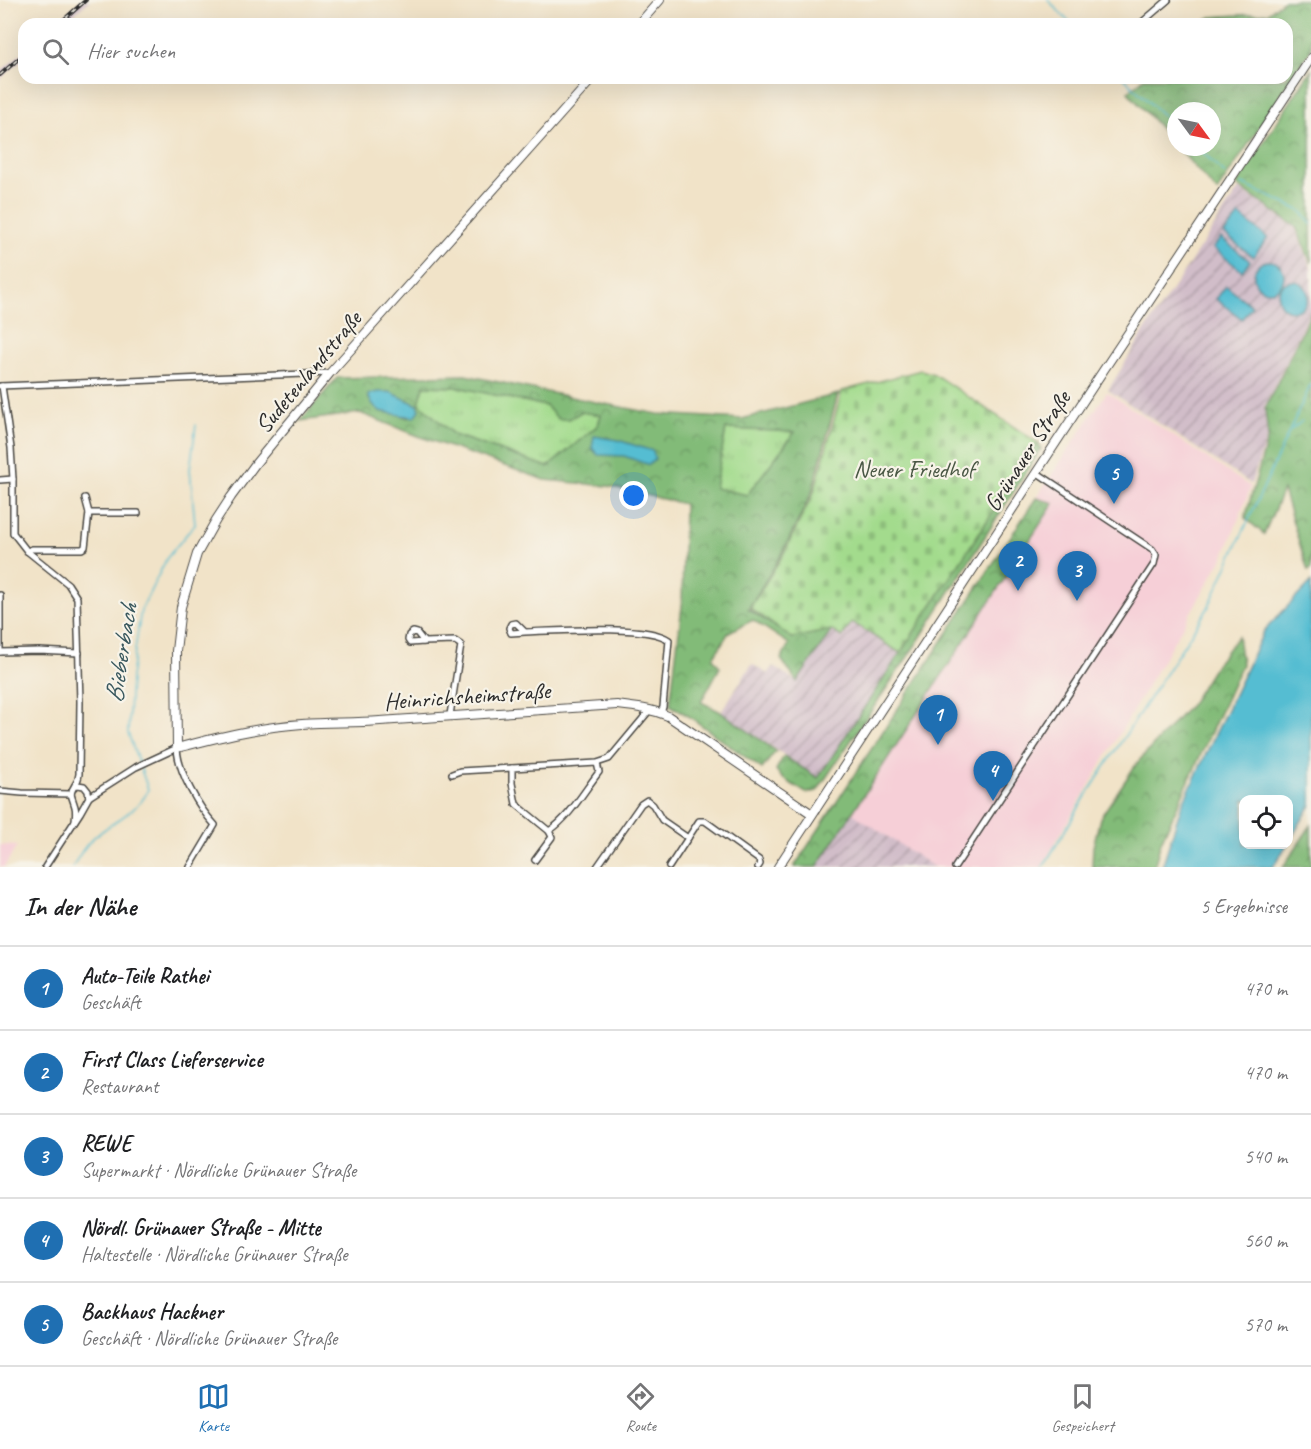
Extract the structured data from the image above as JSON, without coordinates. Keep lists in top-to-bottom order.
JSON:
{
  "streets": {
    "street": ["Sudetenlandstraße", "Grünauer Straße", "Heinrichsheimstraße"]
  },
  "crossings": [
    ["Sudetenlandstraße", "Heinrichsheimstraße"],
    ["Grünauer Straße", "Heinrichsheimstraße"]
  ],
  "water": ["Bieberbach"],
  "parks": ["Neuer Friedhof"],
  "north": "bottom right",
  "page": {
    "search": "Hier suchen",
    "pins": [
      "5",
      "2",
      "3",
      "1",
      "4"
    ],
    "heading": ["In der Nähe", "5 Ergebnisse"],
    "list": [
      {
        "mark": "1",
        "name": "Auto-Teile Rathei",
        "note": "Geschäft",
        "value": "470 m"
      },
      {
        "mark": "2",
        "name": "First Class Lieferservice",
        "note": "Restaurant",
        "value": "470 m"
      },
      {
        "mark": "3",
        "name": "REWE",
        "note": "Supermarkt · Nördliche Grünauer Straße",
        "value": "540 m"
      },
      {
        "mark": "4",
        "name": "Nördl. Grünauer Straße - Mitte",
        "note": "Haltestelle · Nördliche Grünauer Straße",
        "value": "560 m"
      },
      {
        "mark": "5",
        "name": "Backhaus Hackner",
        "note": "Geschäft · Nördliche Grünauer Straße",
        "value": "570 m"
      }
    ],
    "nav": ["Karte", "Route", "Gespeichert"]
  }
}
